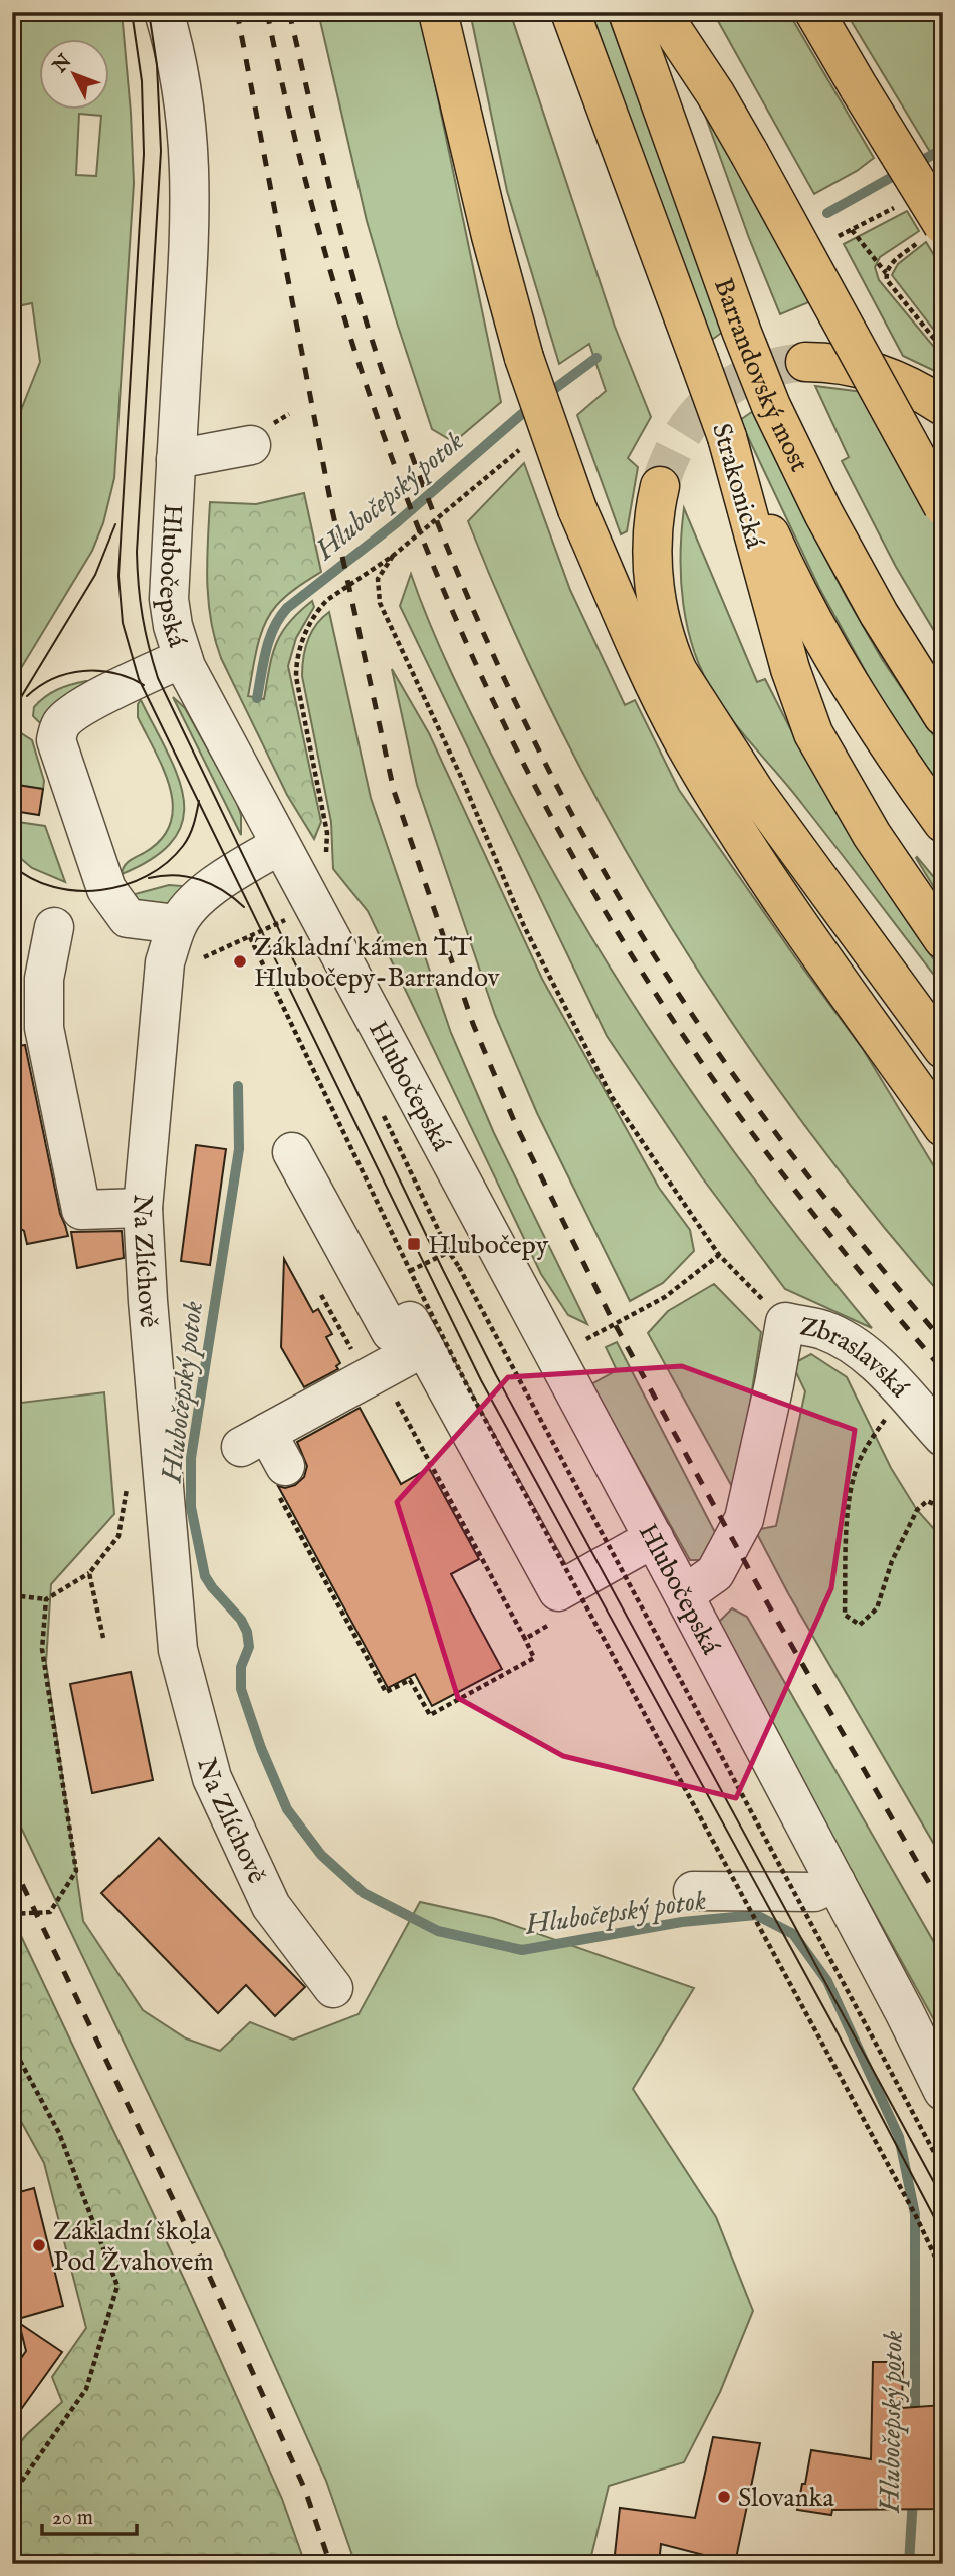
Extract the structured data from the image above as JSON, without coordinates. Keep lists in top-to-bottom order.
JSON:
{
  "streets": {
    "main road": ["Barrandovský most", "Strakonická"],
    "street": ["Hlubočepská", "Na Zlíchově", "Zbraslavská"]
  },
  "crossings": [
    ["Hlubočepská", "Na Zlíchově"]
  ],
  "water": ["Hlubočepský potok"],
  "places": {
    "other": ["Základní kámen TT Hlubočepy-Barrandov", "Základní škola Pod Žvahovem", "Slovanka"],
    "transit": ["Hlubočepy"]
  },
  "scale_bar": "20 m",
  "north": "top left"
}
